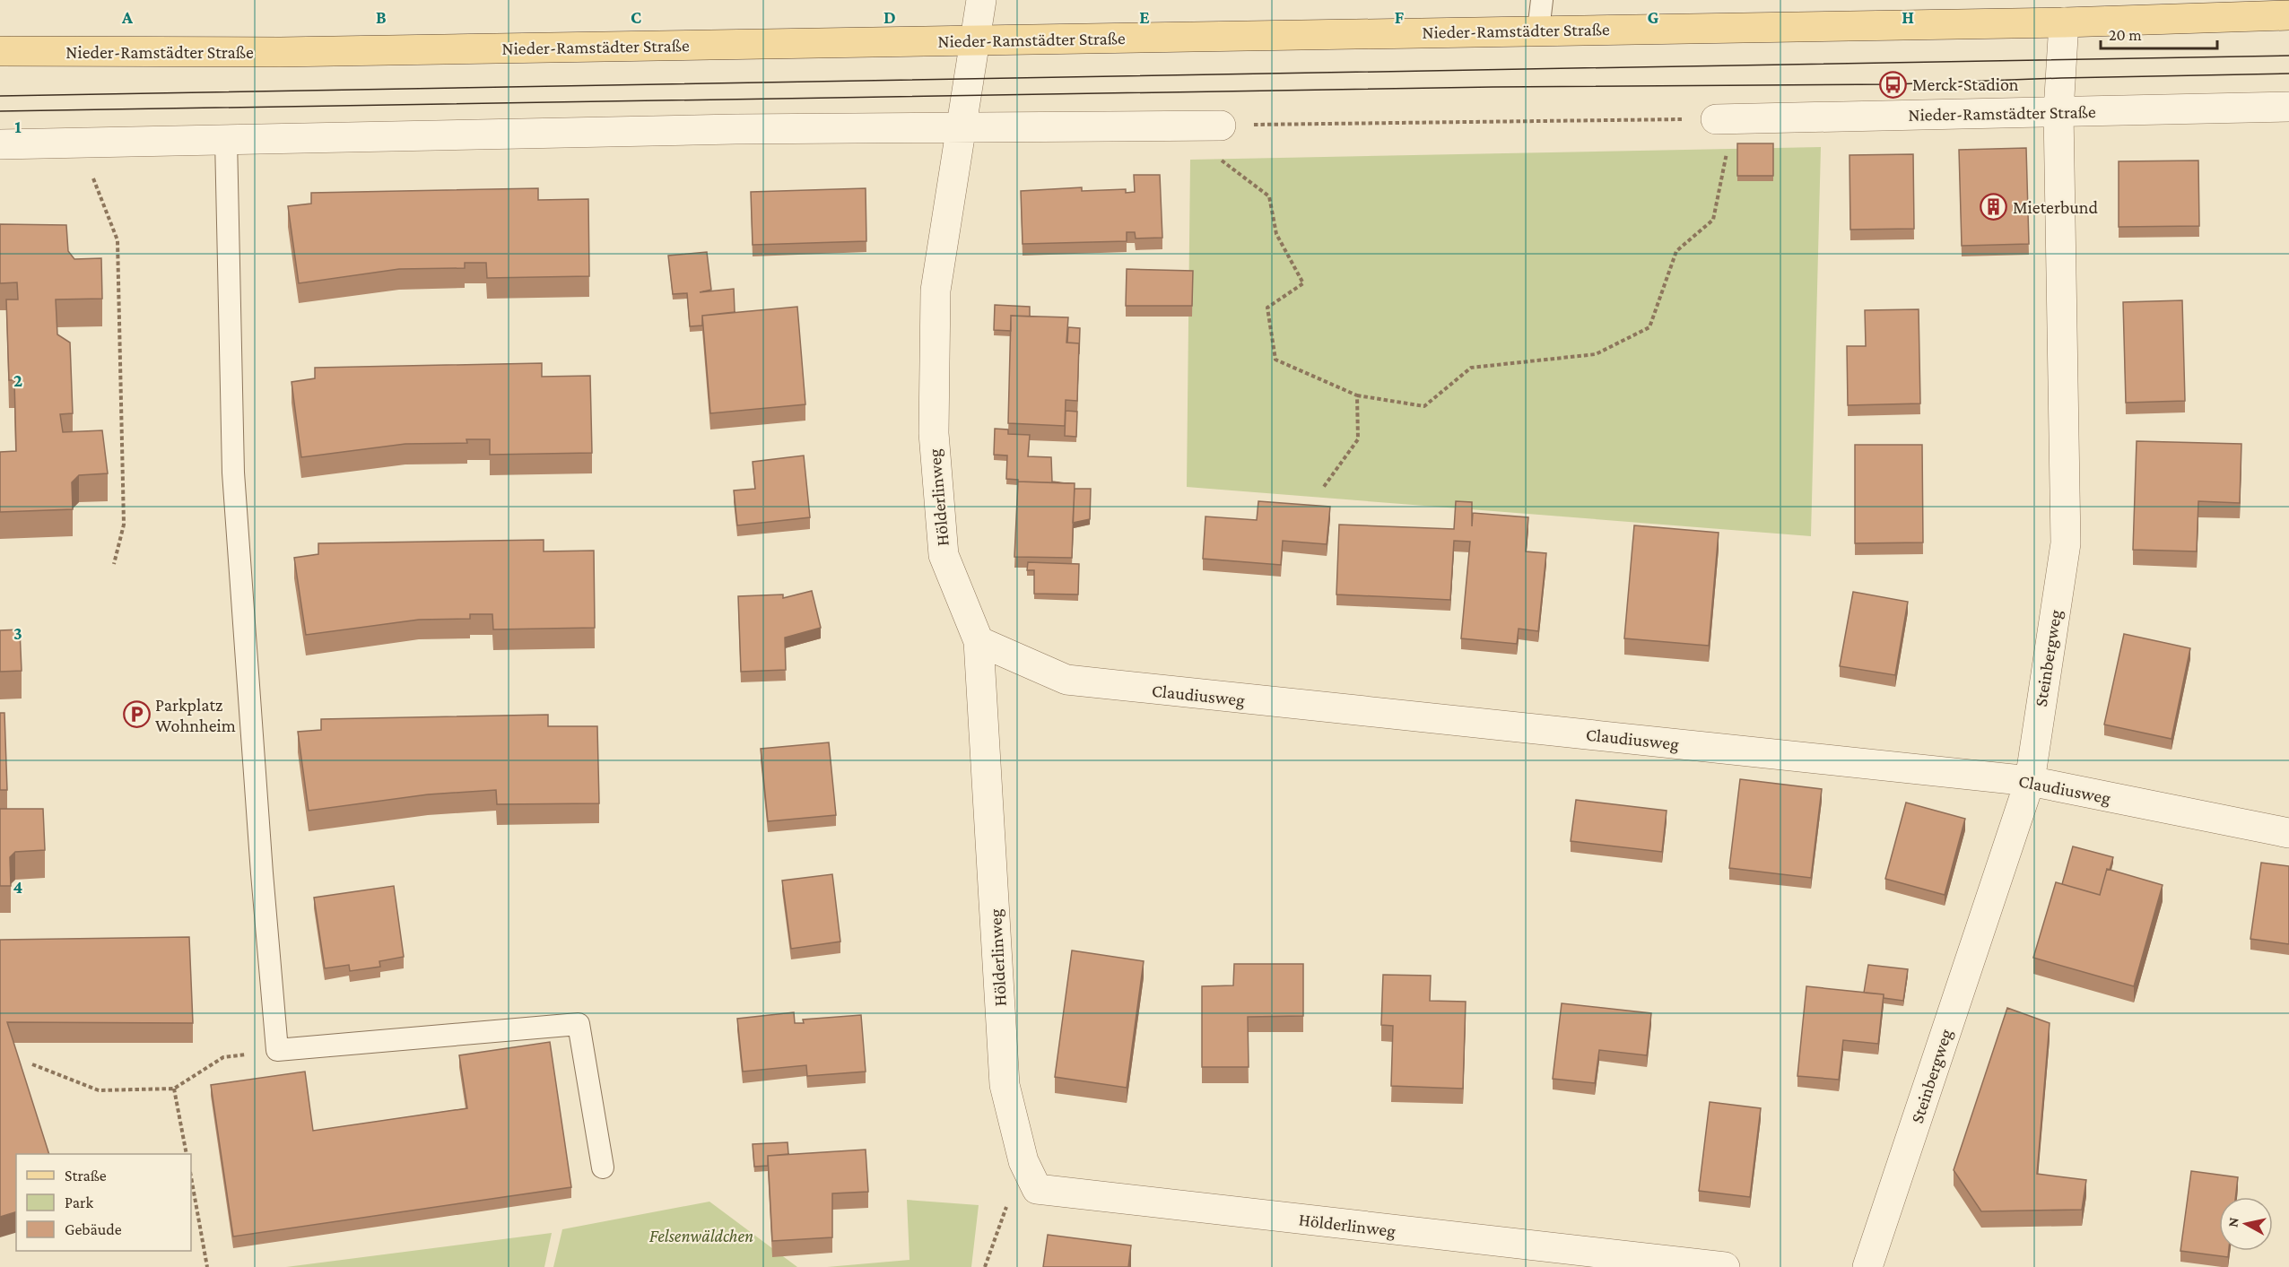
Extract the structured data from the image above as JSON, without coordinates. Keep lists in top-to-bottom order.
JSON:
{
  "streets": {
    "main road": ["Nieder-Ramstädter Straße"],
    "street": ["Hölderlinweg", "Steinbergweg", "Claudiusweg"]
  },
  "crossings": [
    ["Nieder-Ramstädter Straße", "Hölderlinweg"],
    ["Nieder-Ramstädter Straße", "Steinbergweg"],
    ["Hölderlinweg", "Claudiusweg"],
    ["Steinbergweg", "Claudiusweg"]
  ],
  "parks": ["Felsenwäldchen"],
  "places": {
    "bus stop": ["Merck-Stadion"],
    "building": ["Mieterbund"],
    "parking": ["Parkplatz Wohnheim"]
  },
  "legend": ["Straße", "Park", "Gebäude"],
  "scale_bar": "20 m",
  "north": "left",
  "grid": {
    "columns": [
      "A",
      "B",
      "C",
      "D",
      "E",
      "F",
      "G",
      "H"
    ],
    "rows": [
      "1",
      "2",
      "3",
      "4"
    ]
  }
}
